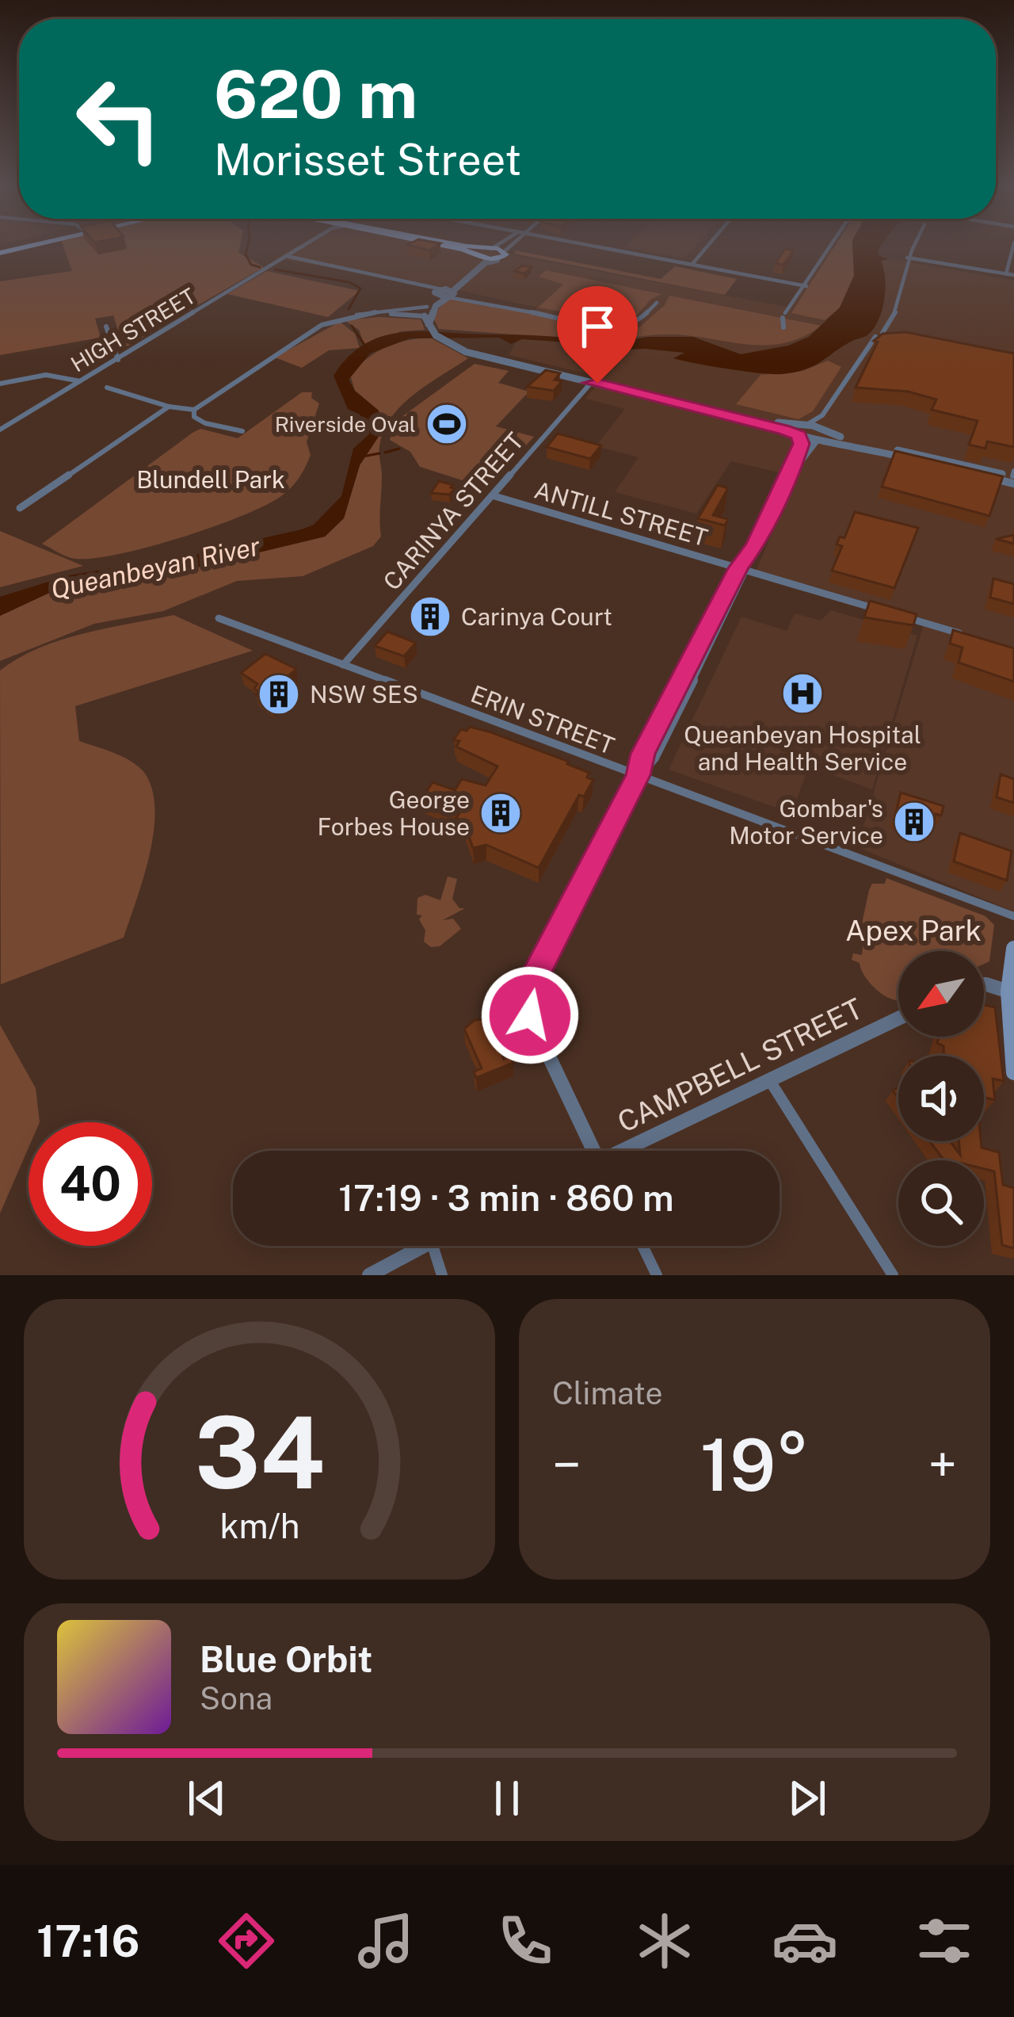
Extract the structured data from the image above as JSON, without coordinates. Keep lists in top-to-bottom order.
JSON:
{
  "streets": {
    "street": [
      "HIGH STREET",
      "CARINYA STREET",
      "ANTILL STREET",
      "ERIN STREET",
      "CAMPBELL STREET"
    ]
  },
  "crossings": [
    ["CARINYA STREET", "ANTILL STREET"],
    ["CARINYA STREET", "ERIN STREET"]
  ],
  "water": ["Queanbeyan River"],
  "parks": ["Blundell Park", "Apex Park"],
  "places": {
    "sports": ["Riverside Oval"],
    "building": [
      "Carinya Court",
      "NSW SES",
      "George Forbes House",
      "Gombar's Motor Service"
    ],
    "hospital": ["Queanbeyan Hospital and Health Service"]
  },
  "north": "bottom left",
  "page": {
    "turn": ["620 m", "Morisset Street"],
    "limit": "40",
    "trip": "17:19 · 3 min · 860 m",
    "tile": "Climate",
    "heat": ["−", "19°", "+"],
    "song": ["Blue Orbit", "Sona"],
    "tabs": "17:16",
    "gauge": ["34", "km/h"]
  }
}
